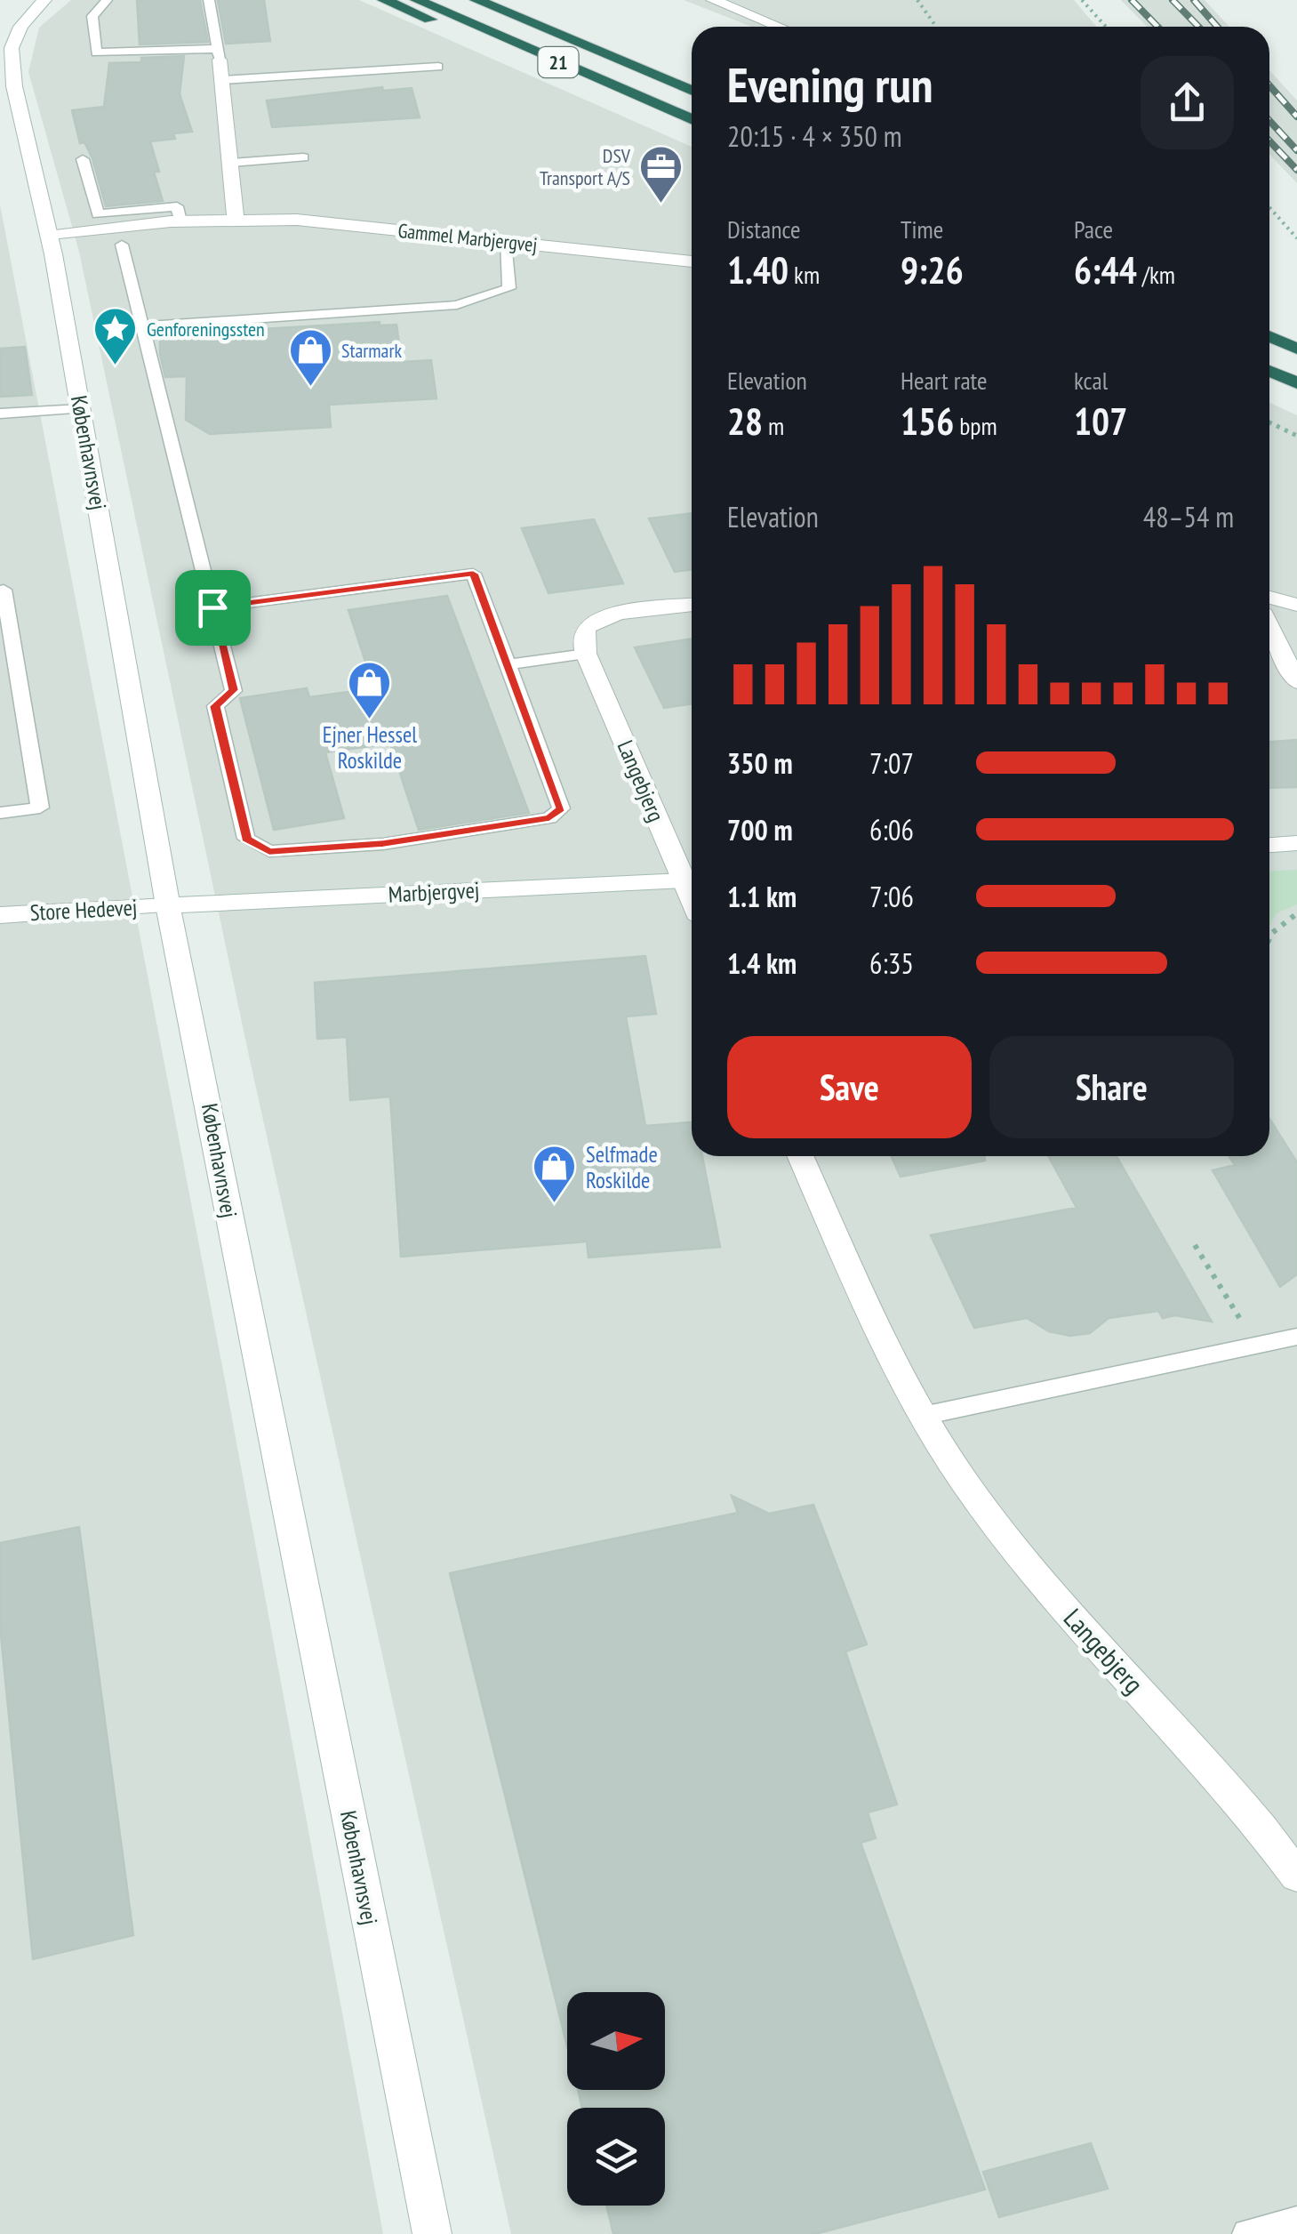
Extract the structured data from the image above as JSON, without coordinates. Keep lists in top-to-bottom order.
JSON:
{
  "streets": {
    "highway": ["21"],
    "street": [
      "Gammel Marbjergvej",
      "Københavnsvej",
      "Langebjerg",
      "Marbjergvej",
      "Store Hedevej"
    ]
  },
  "crossings": [
    ["Gammel Marbjergvej", "Københavnsvej"],
    ["Københavnsvej", "Marbjergvej"],
    ["Københavnsvej", "Store Hedevej"],
    ["Marbjergvej", "Store Hedevej"]
  ],
  "places": {
    "office": ["DSV Transport A/S"],
    "place": ["Genforeningssten"],
    "shop": ["Starmark", "Ejner Hessel Roskilde", "Selfmade Roskilde"]
  },
  "north": "right",
  "page": {
    "heading": ["Evening run", "20:15 · 4 × 350 m"],
    "stats": [
      ["Distance", "1.40 km"],
      ["Time", "9:26"],
      ["Pace", "6:44 /km"],
      ["Elevation", "28 m"],
      ["Heart rate", "156 bpm"],
      ["kcal", "107"]
    ],
    "chart": ["Elevation", "48–54 m"],
    "list": [
      {
        "name": "350 m",
        "note": "7:07"
      },
      {
        "name": "700 m",
        "note": "6:06"
      },
      {
        "name": "1.1 km",
        "note": "7:06"
      },
      {
        "name": "1.4 km",
        "note": "6:35"
      }
    ],
    "buttons": ["Save", "Share"]
  }
}
